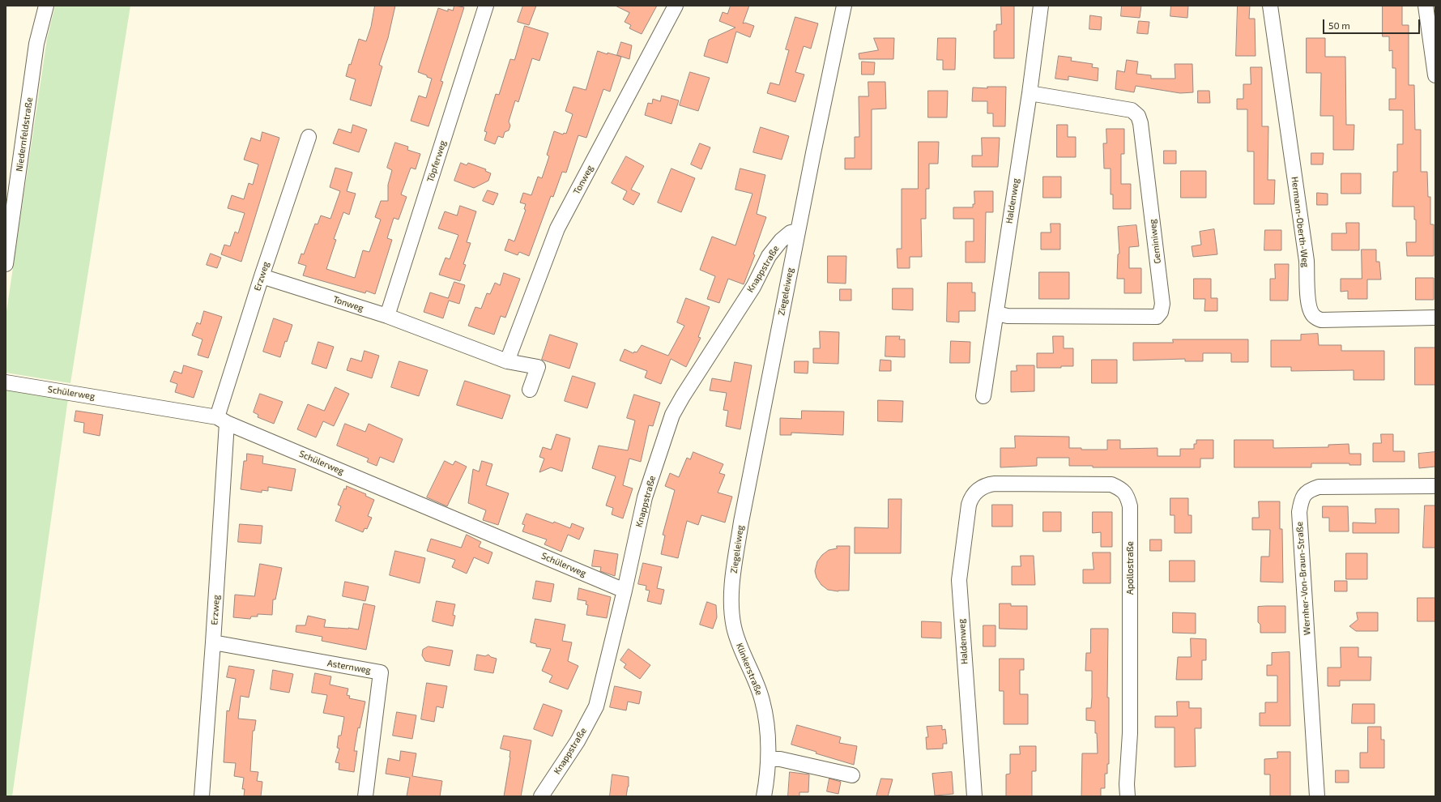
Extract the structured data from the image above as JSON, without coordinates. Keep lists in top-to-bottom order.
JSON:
{
  "streets": {
    "street": [
      "Niedernfeldstraße",
      "Töpferweg",
      "Tonweg",
      "Haldenweg",
      "Hermann-Oberth-Weg",
      "Geminiweg",
      "Knappstraße",
      "Erzweg",
      "Ziegeleiweg",
      "Schülerweg",
      "Apollostraße",
      "Wernher-Von-Braun-Straße",
      "Asternweg",
      "Klinkerstraße"
    ]
  },
  "crossings": [
    ["Töpferweg", "Tonweg"],
    ["Tonweg", "Erzweg"],
    ["Haldenweg", "Geminiweg"],
    ["Haldenweg", "Apollostraße"],
    ["Knappstraße", "Ziegeleiweg"],
    ["Knappstraße", "Schülerweg"],
    ["Erzweg", "Schülerweg"],
    ["Erzweg", "Asternweg"],
    ["Ziegeleiweg", "Klinkerstraße"]
  ],
  "scale_bar": "50 m"
}
